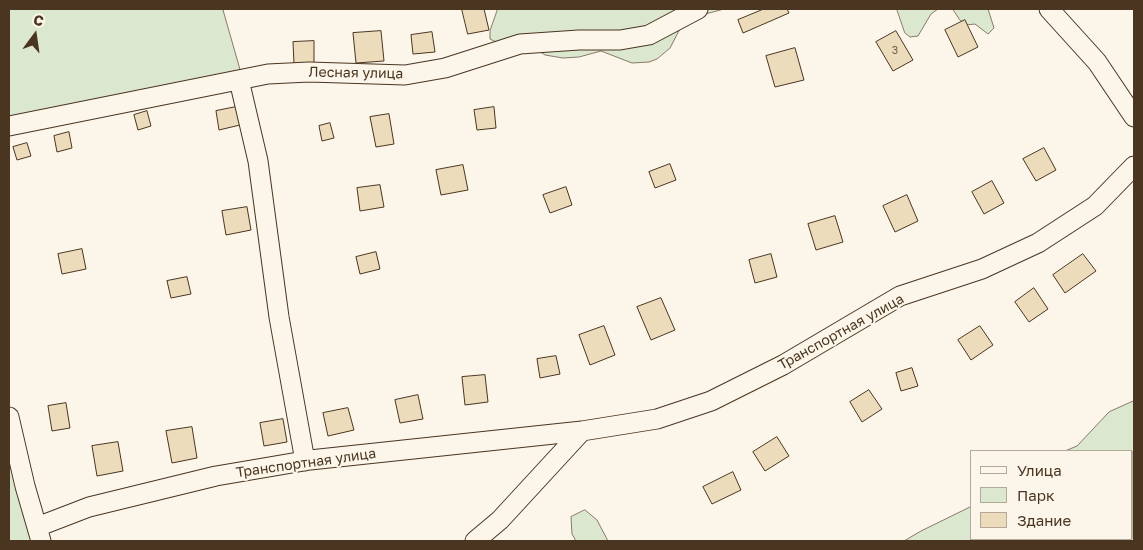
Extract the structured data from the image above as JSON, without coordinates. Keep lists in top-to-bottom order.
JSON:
{
  "streets": {
    "street": ["Лесная улица", "Транспортная улица"]
  },
  "house_numbers": ["3"],
  "legend": ["Улица", "Парк", "Здание"],
  "north": "top"
}
